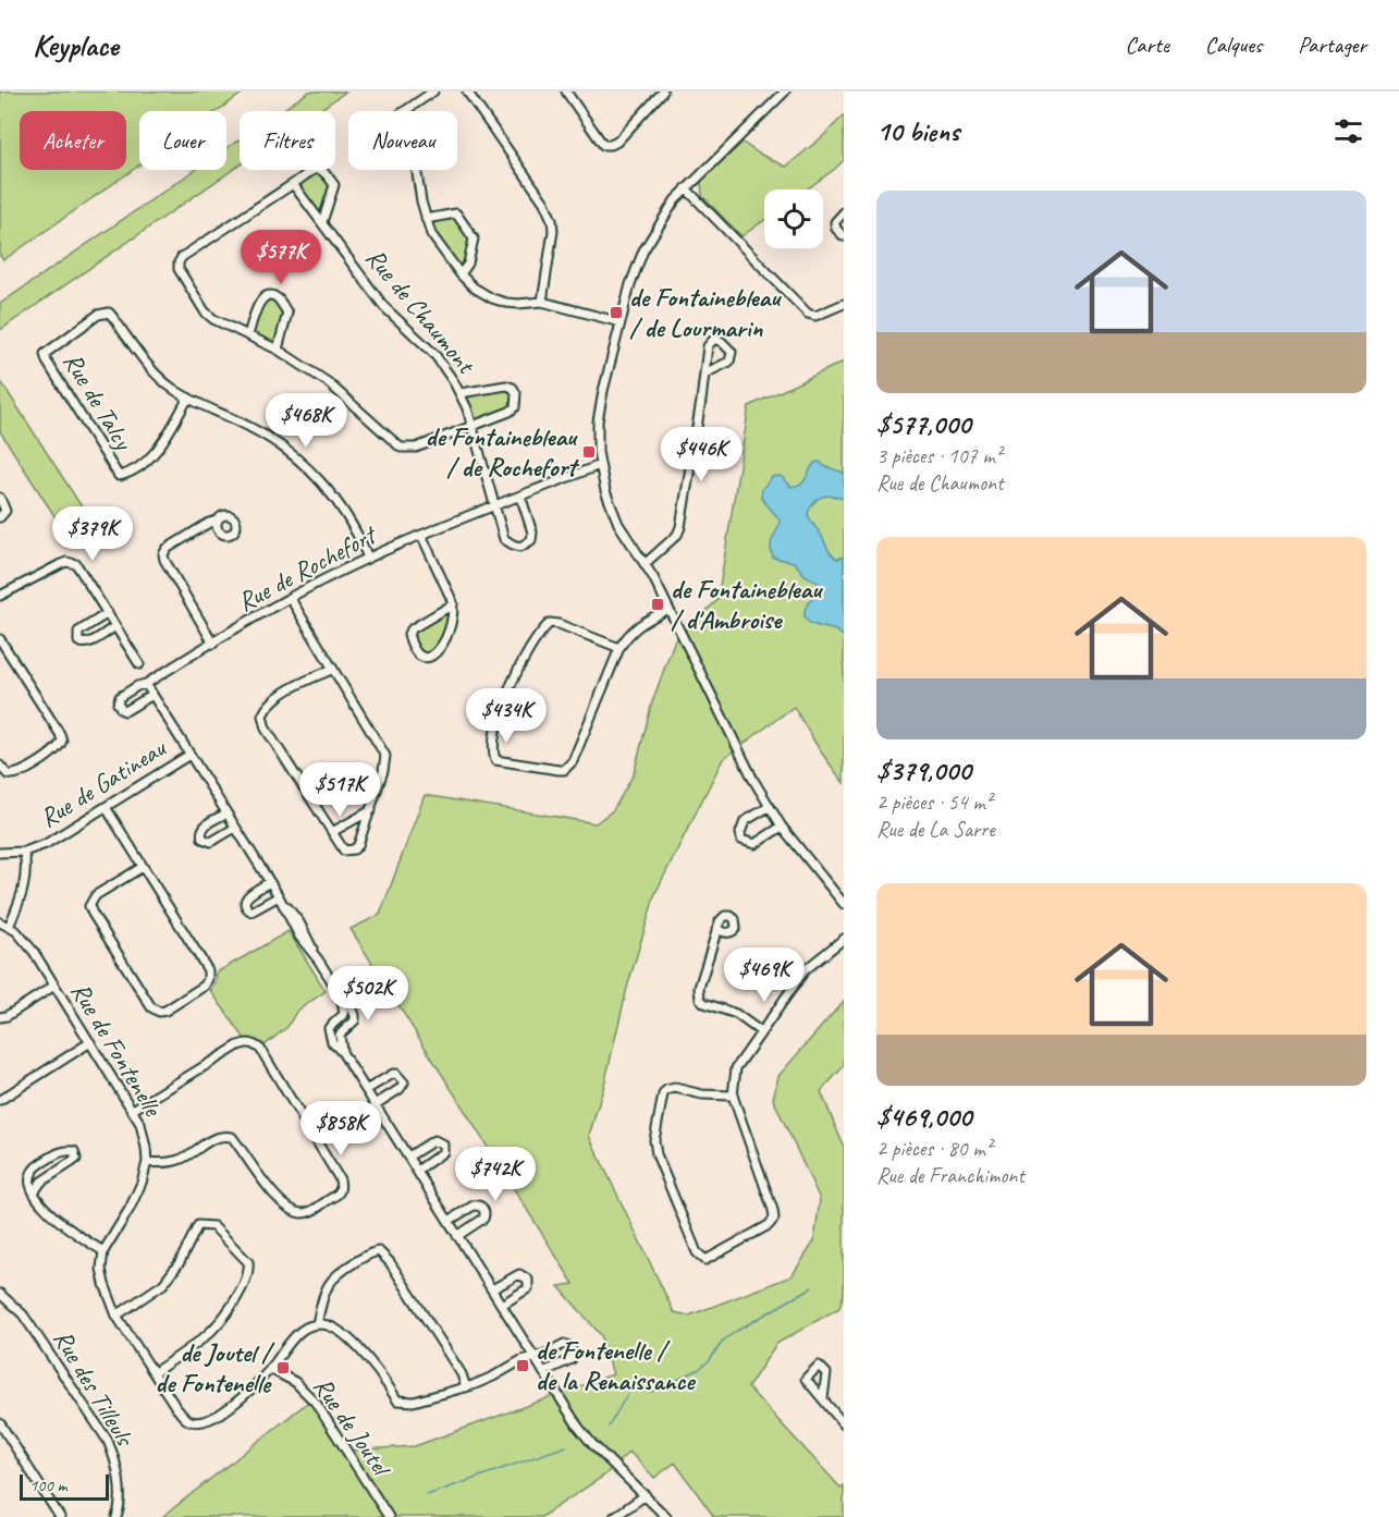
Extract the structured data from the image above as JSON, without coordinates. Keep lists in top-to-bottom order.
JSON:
{
  "streets": {
    "street": [
      "Rue de Chaumont",
      "Rue de Talcy",
      "Rue de Rochefort",
      "Rue de Gatineau",
      "Rue de Fontenelle",
      "Rue des Tilleuls",
      "Rue de Joutel"
    ]
  },
  "crossings": [
    ["Rue de Chaumont", "Rue de Rochefort"],
    ["Rue de Talcy", "Rue de Rochefort"]
  ],
  "places": {
    "transit": [
      "de Fontainebleau / de Lourmarin",
      "de Fontainebleau / de Rochefort",
      "de Fontainebleau / d'Ambroise",
      "de Fontenelle / de la Renaissance",
      "de Joutel / de Fontenelle"
    ]
  },
  "scale_bar": "100 m",
  "page": {
    "header": "Keyplace",
    "nav": ["Carte", "Calques", "Partager"],
    "heading": "10 biens",
    "chip": [
      "Acheter",
      "Louer",
      "Filtres",
      "Nouveau"
    ],
    "list": [
      {
        "name": "$577,000",
        "note": "3 pièces · 107 m² · Rue de Chaumont"
      },
      {
        "name": "$379,000",
        "note": "2 pièces · 54 m² · Rue de La Sarre"
      },
      {
        "name": "$469,000",
        "note": "2 pièces · 80 m² · Rue de Franchimont"
      }
    ],
    "price": [
      "$577K",
      "$468K",
      "$446K",
      "$379K",
      "$434K",
      "$517K",
      "$469K",
      "$502K",
      "$858K",
      "$742K"
    ],
    "scale": "100 m"
  }
}
